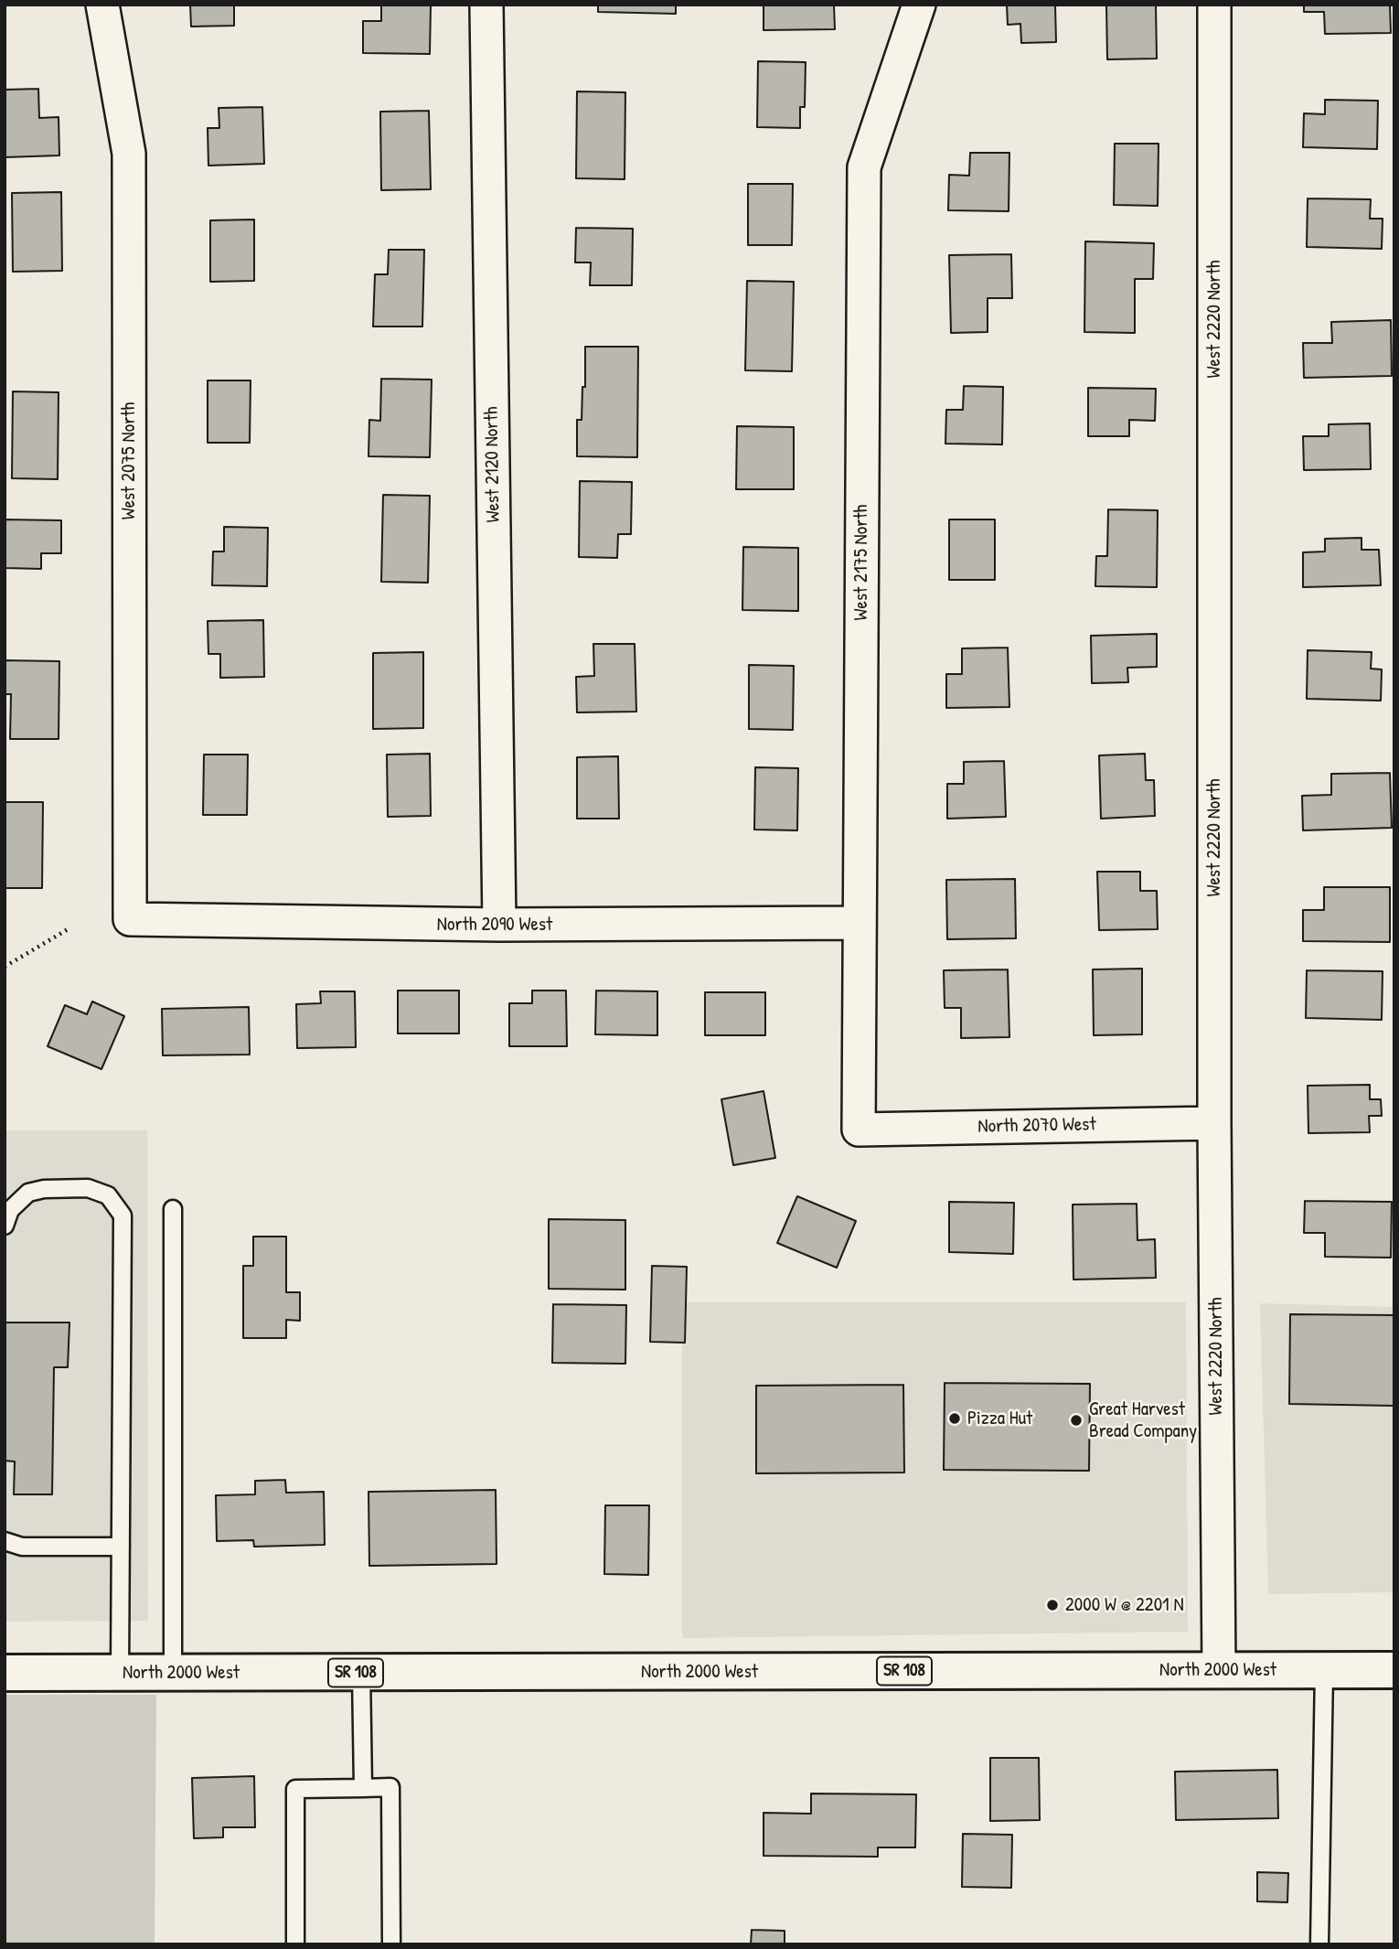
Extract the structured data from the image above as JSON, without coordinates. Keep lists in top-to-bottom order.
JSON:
{
  "streets": {
    "main road": ["North 2000 West", "SR 108"],
    "street": [
      "West 2220 North",
      "West 2075 North",
      "West 2120 North",
      "West 2175 North",
      "North 2090 West",
      "North 2070 West"
    ]
  },
  "crossings": [
    ["West 2220 North", "North 2070 West"],
    ["West 2220 North", "North 2000 West"],
    ["West 2075 North", "North 2090 West"],
    ["West 2120 North", "North 2090 West"],
    ["West 2175 North", "North 2090 West"],
    ["West 2175 North", "North 2070 West"]
  ],
  "places": ["Pizza Hut", "Great Harvest Bread Company", "2000 W @ 2201 N"]
}
